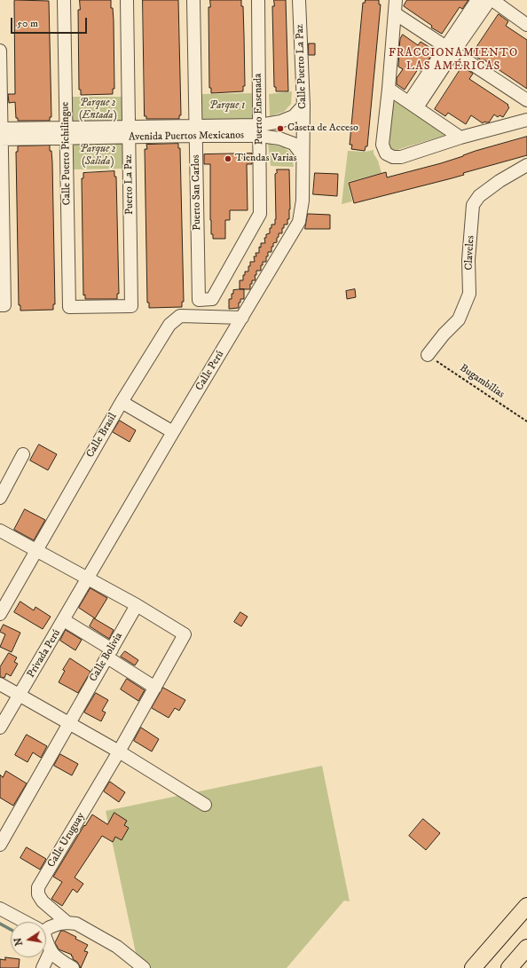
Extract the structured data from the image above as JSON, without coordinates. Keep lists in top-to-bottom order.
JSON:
{
  "streets": {
    "street": [
      "Calle Puerto La Paz",
      "Puerto Ensenada",
      "Avenida Puertos Mexicanos",
      "Calle Puerto Pichilingue",
      "Puerto La Paz",
      "Puerto San Carlos",
      "Claveles",
      "Calle Perú",
      "Calle Brasil",
      "Privada Perú",
      "Calle Bolivia",
      "Calle Uruguay"
    ],
    "path": ["Bugambilias"]
  },
  "crossings": [
    ["Calle Puerto La Paz", "Avenida Puertos Mexicanos"],
    ["Calle Puerto La Paz", "Calle Perú"],
    ["Puerto Ensenada", "Avenida Puertos Mexicanos"],
    ["Puerto Ensenada", "Puerto San Carlos"],
    ["Avenida Puertos Mexicanos", "Calle Puerto Pichilingue"],
    ["Avenida Puertos Mexicanos", "Puerto La Paz"],
    ["Avenida Puertos Mexicanos", "Puerto San Carlos"],
    ["Avenida Puertos Mexicanos", "Calle Perú"],
    ["Calle Puerto Pichilingue", "Puerto La Paz"],
    ["Claveles", "Bugambilias"],
    ["Calle Perú", "Calle Brasil"],
    ["Calle Perú", "Privada Perú"],
    ["Calle Bolivia", "Calle Uruguay"]
  ],
  "districts": ["FRACCIONAMIENTO LAS AMÉRICAS"],
  "parks": ["Parque 2 (Entada)", "Parque 1", "Parque 2 (Salida)"],
  "places": ["Caseta de Acceso", "Tiendas Varias"],
  "scale_bar": "50 m",
  "north": "left"
}
